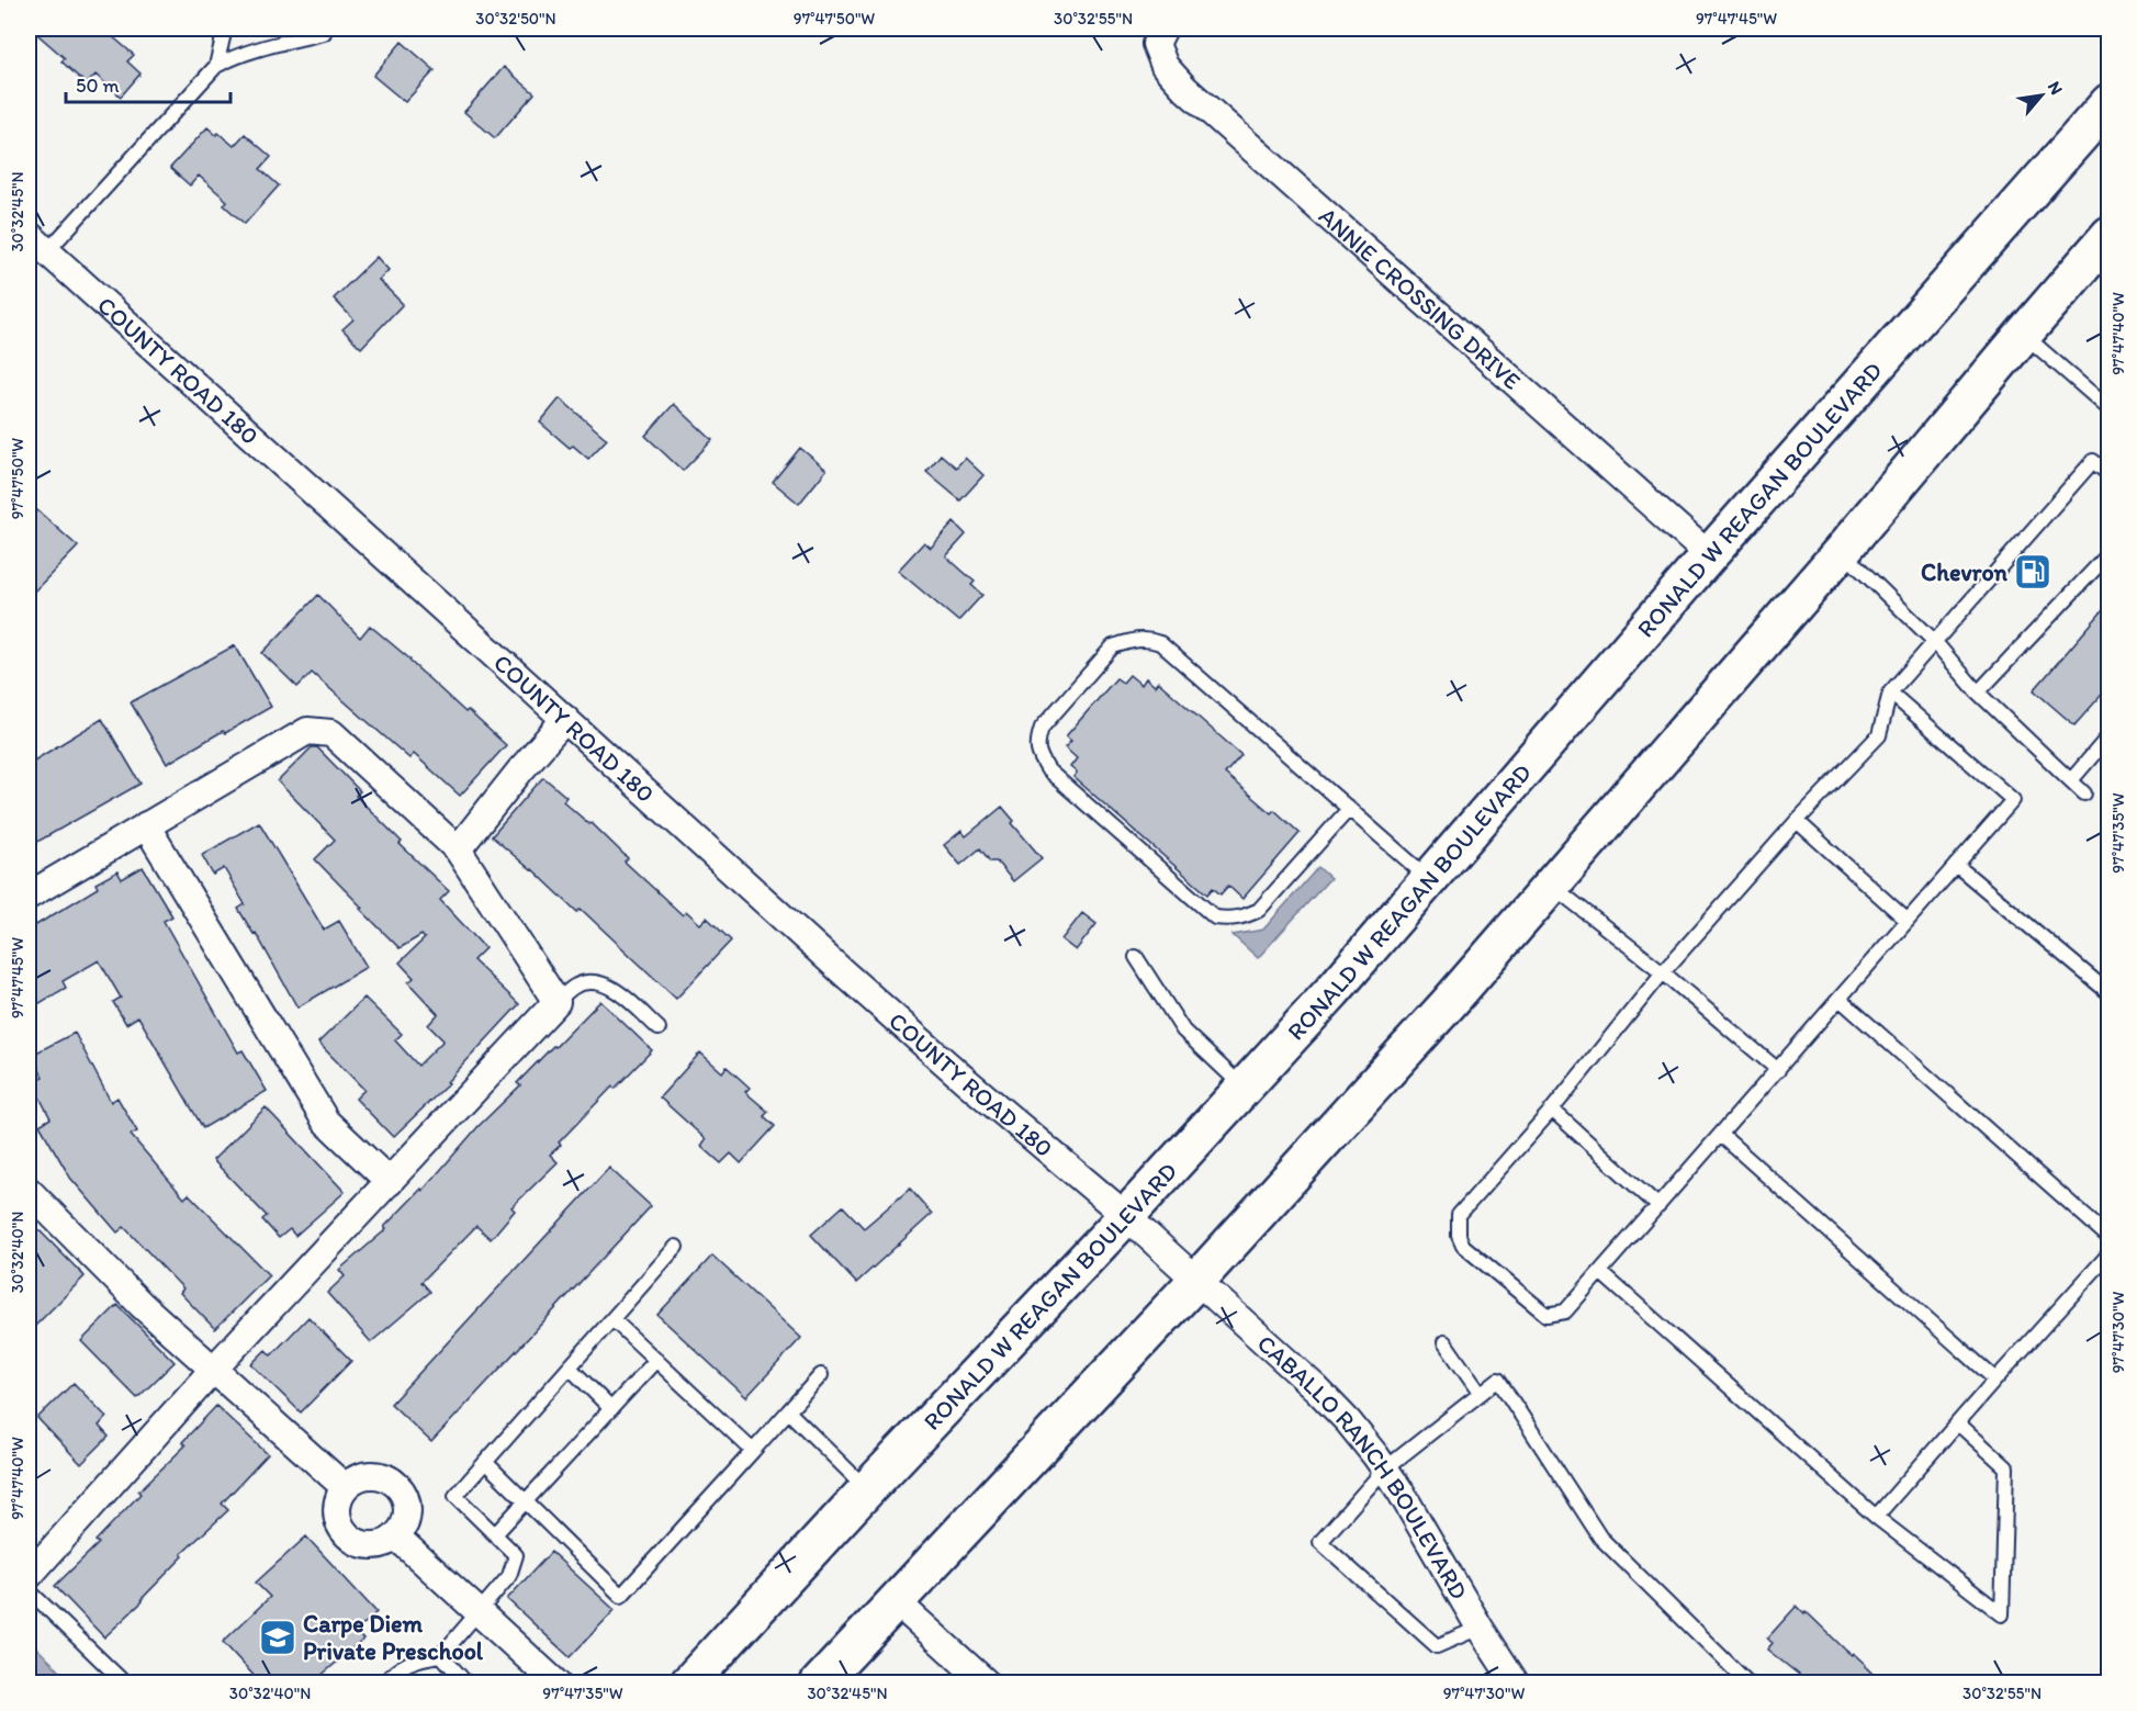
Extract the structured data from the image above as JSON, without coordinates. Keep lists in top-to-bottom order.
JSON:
{
  "streets": {
    "main road": ["RONALD W REAGAN BOULEVARD"],
    "street": ["ANNIE CROSSING DRIVE", "COUNTY ROAD 180", "CABALLO RANCH BOULEVARD"]
  },
  "crossings": [
    ["ANNIE CROSSING DRIVE", "RONALD W REAGAN BOULEVARD"],
    ["COUNTY ROAD 180", "RONALD W REAGAN BOULEVARD"],
    ["COUNTY ROAD 180", "CABALLO RANCH BOULEVARD"],
    ["RONALD W REAGAN BOULEVARD", "CABALLO RANCH BOULEVARD"]
  ],
  "places": {
    "fuel station": ["Chevron"],
    "school or university": ["Carpe Diem Private Preschool"]
  },
  "scale_bar": "50 m",
  "north": "top right",
  "coordinates": [
    "30°32'50\"N",
    "97°47'50\"W",
    "30°32'55\"N",
    "97°47'45\"W",
    "30°32'45\"N",
    "97°47'40\"W",
    "97°47'35\"W",
    "30°32'40\"N",
    "97°47'30\"W"
  ]
}
